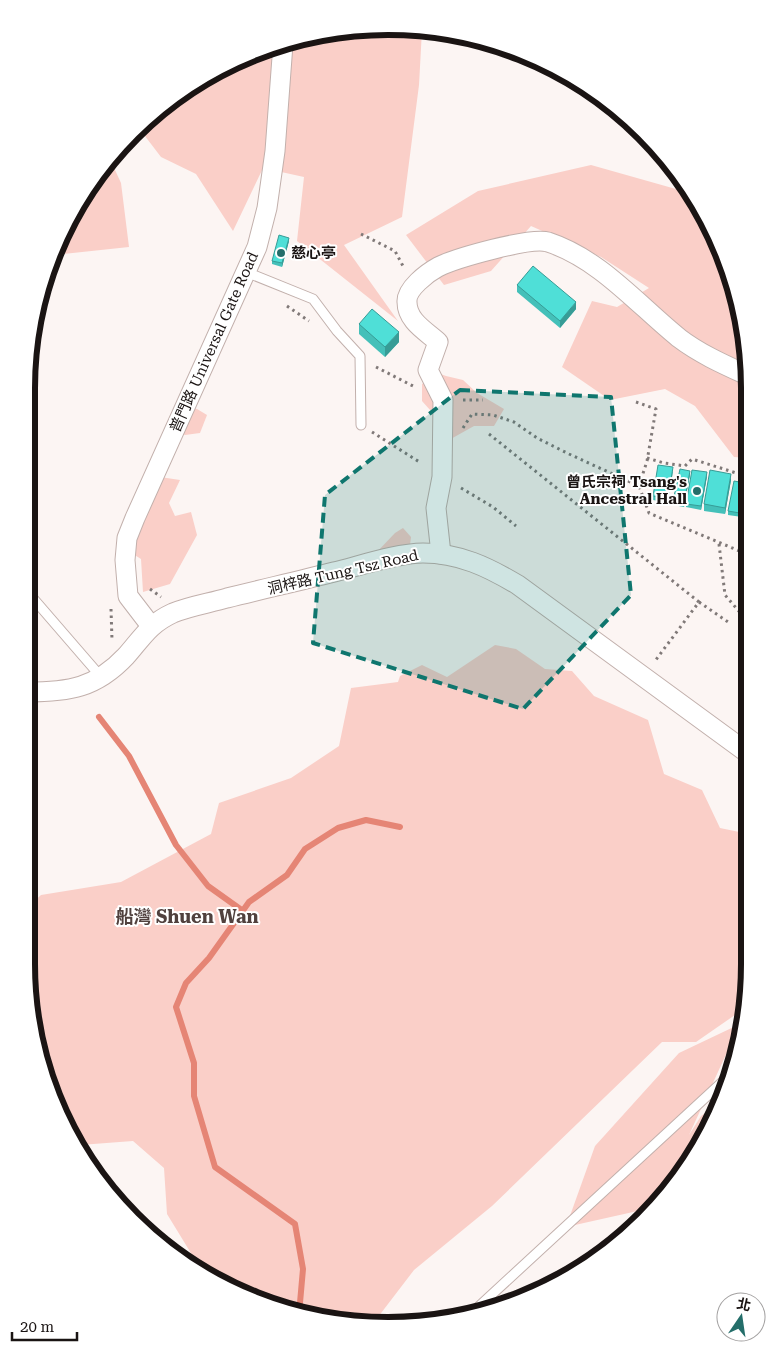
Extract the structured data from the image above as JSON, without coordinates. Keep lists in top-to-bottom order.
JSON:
{
  "streets": {
    "street": ["普門路 Universal Gate Road", "洞梓路 Tung Tsz Road"]
  },
  "crossings": [
    ["普門路 Universal Gate Road", "洞梓路 Tung Tsz Road"]
  ],
  "districts": ["船灣 Shuen Wan"],
  "places": ["慈心亭", "曾氏宗祠 Tsang's Ancestral Hall"],
  "scale_bar": "20 m",
  "north": "top"
}
